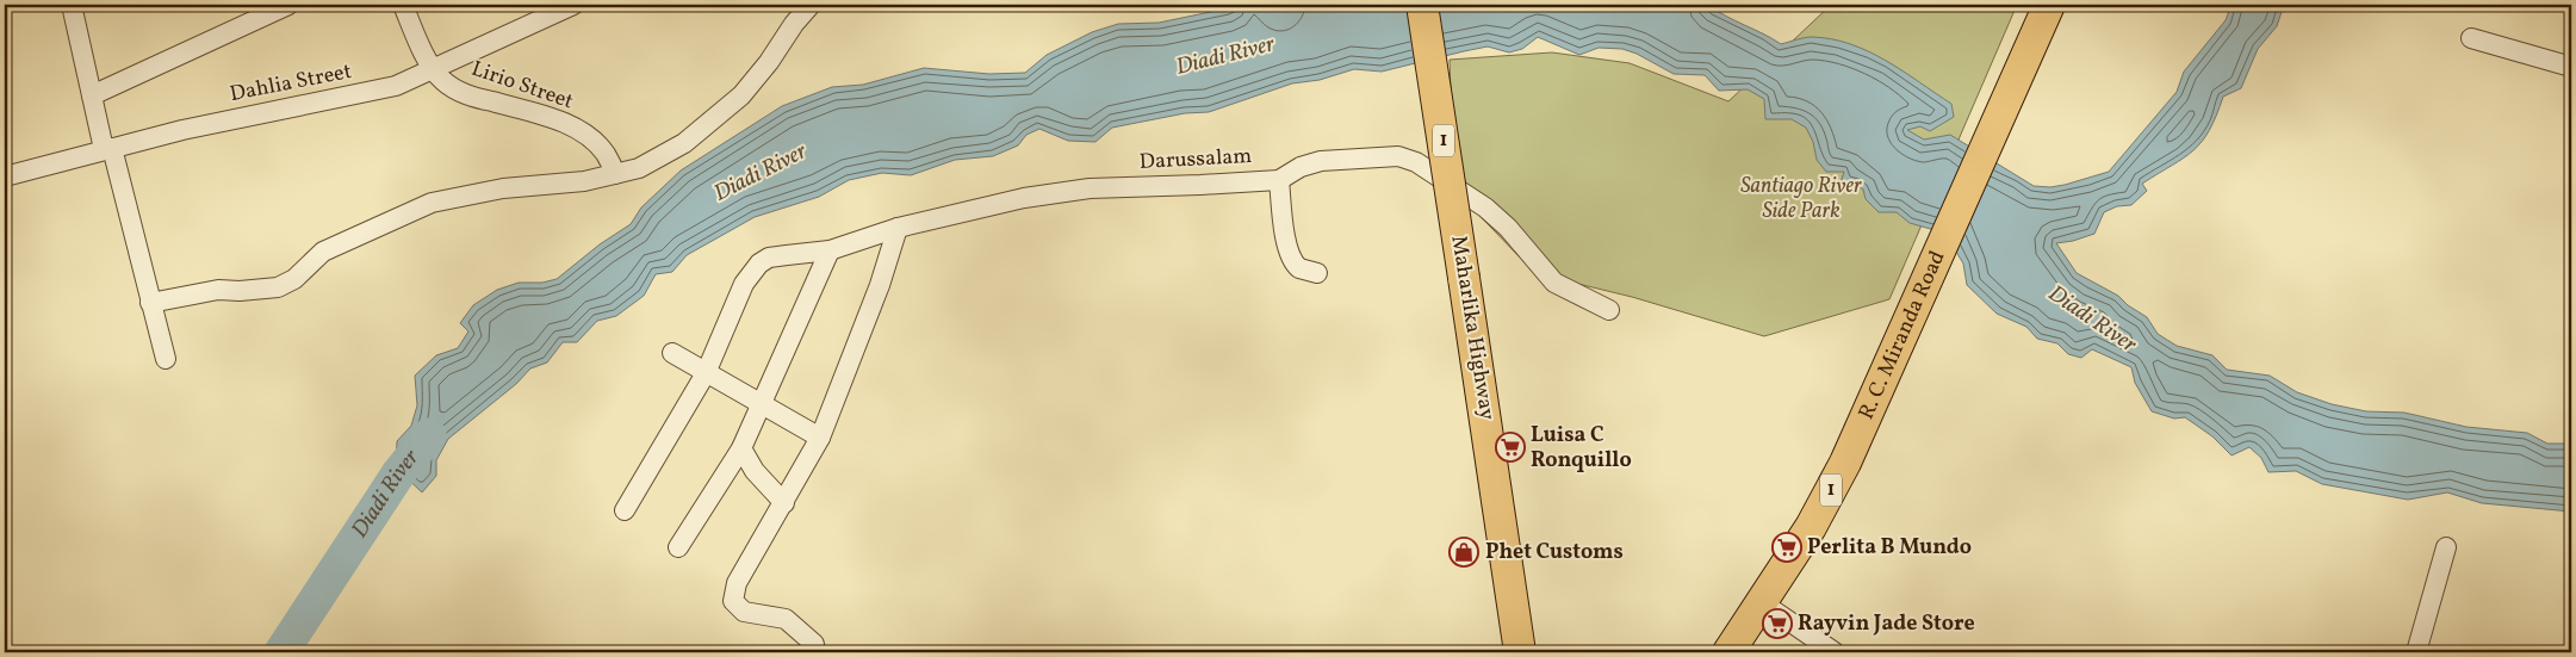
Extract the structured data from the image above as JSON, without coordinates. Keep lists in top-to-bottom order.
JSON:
{
  "streets": {
    "main road": ["1", "Maharlika Highway", "R. C. Miranda Road"],
    "street": ["Dahlia Street", "Lirio Street", "Darussalam"]
  },
  "crossings": [
    ["Dahlia Street", "Lirio Street"]
  ],
  "water": ["Diadi River"],
  "parks": ["Santiago River Side Park"],
  "places": {
    "supermarket": ["Luisa C Ronquillo", "Perlita B Mundo", "Rayvin Jade Store"],
    "shop": ["Phet Customs"]
  }
}
